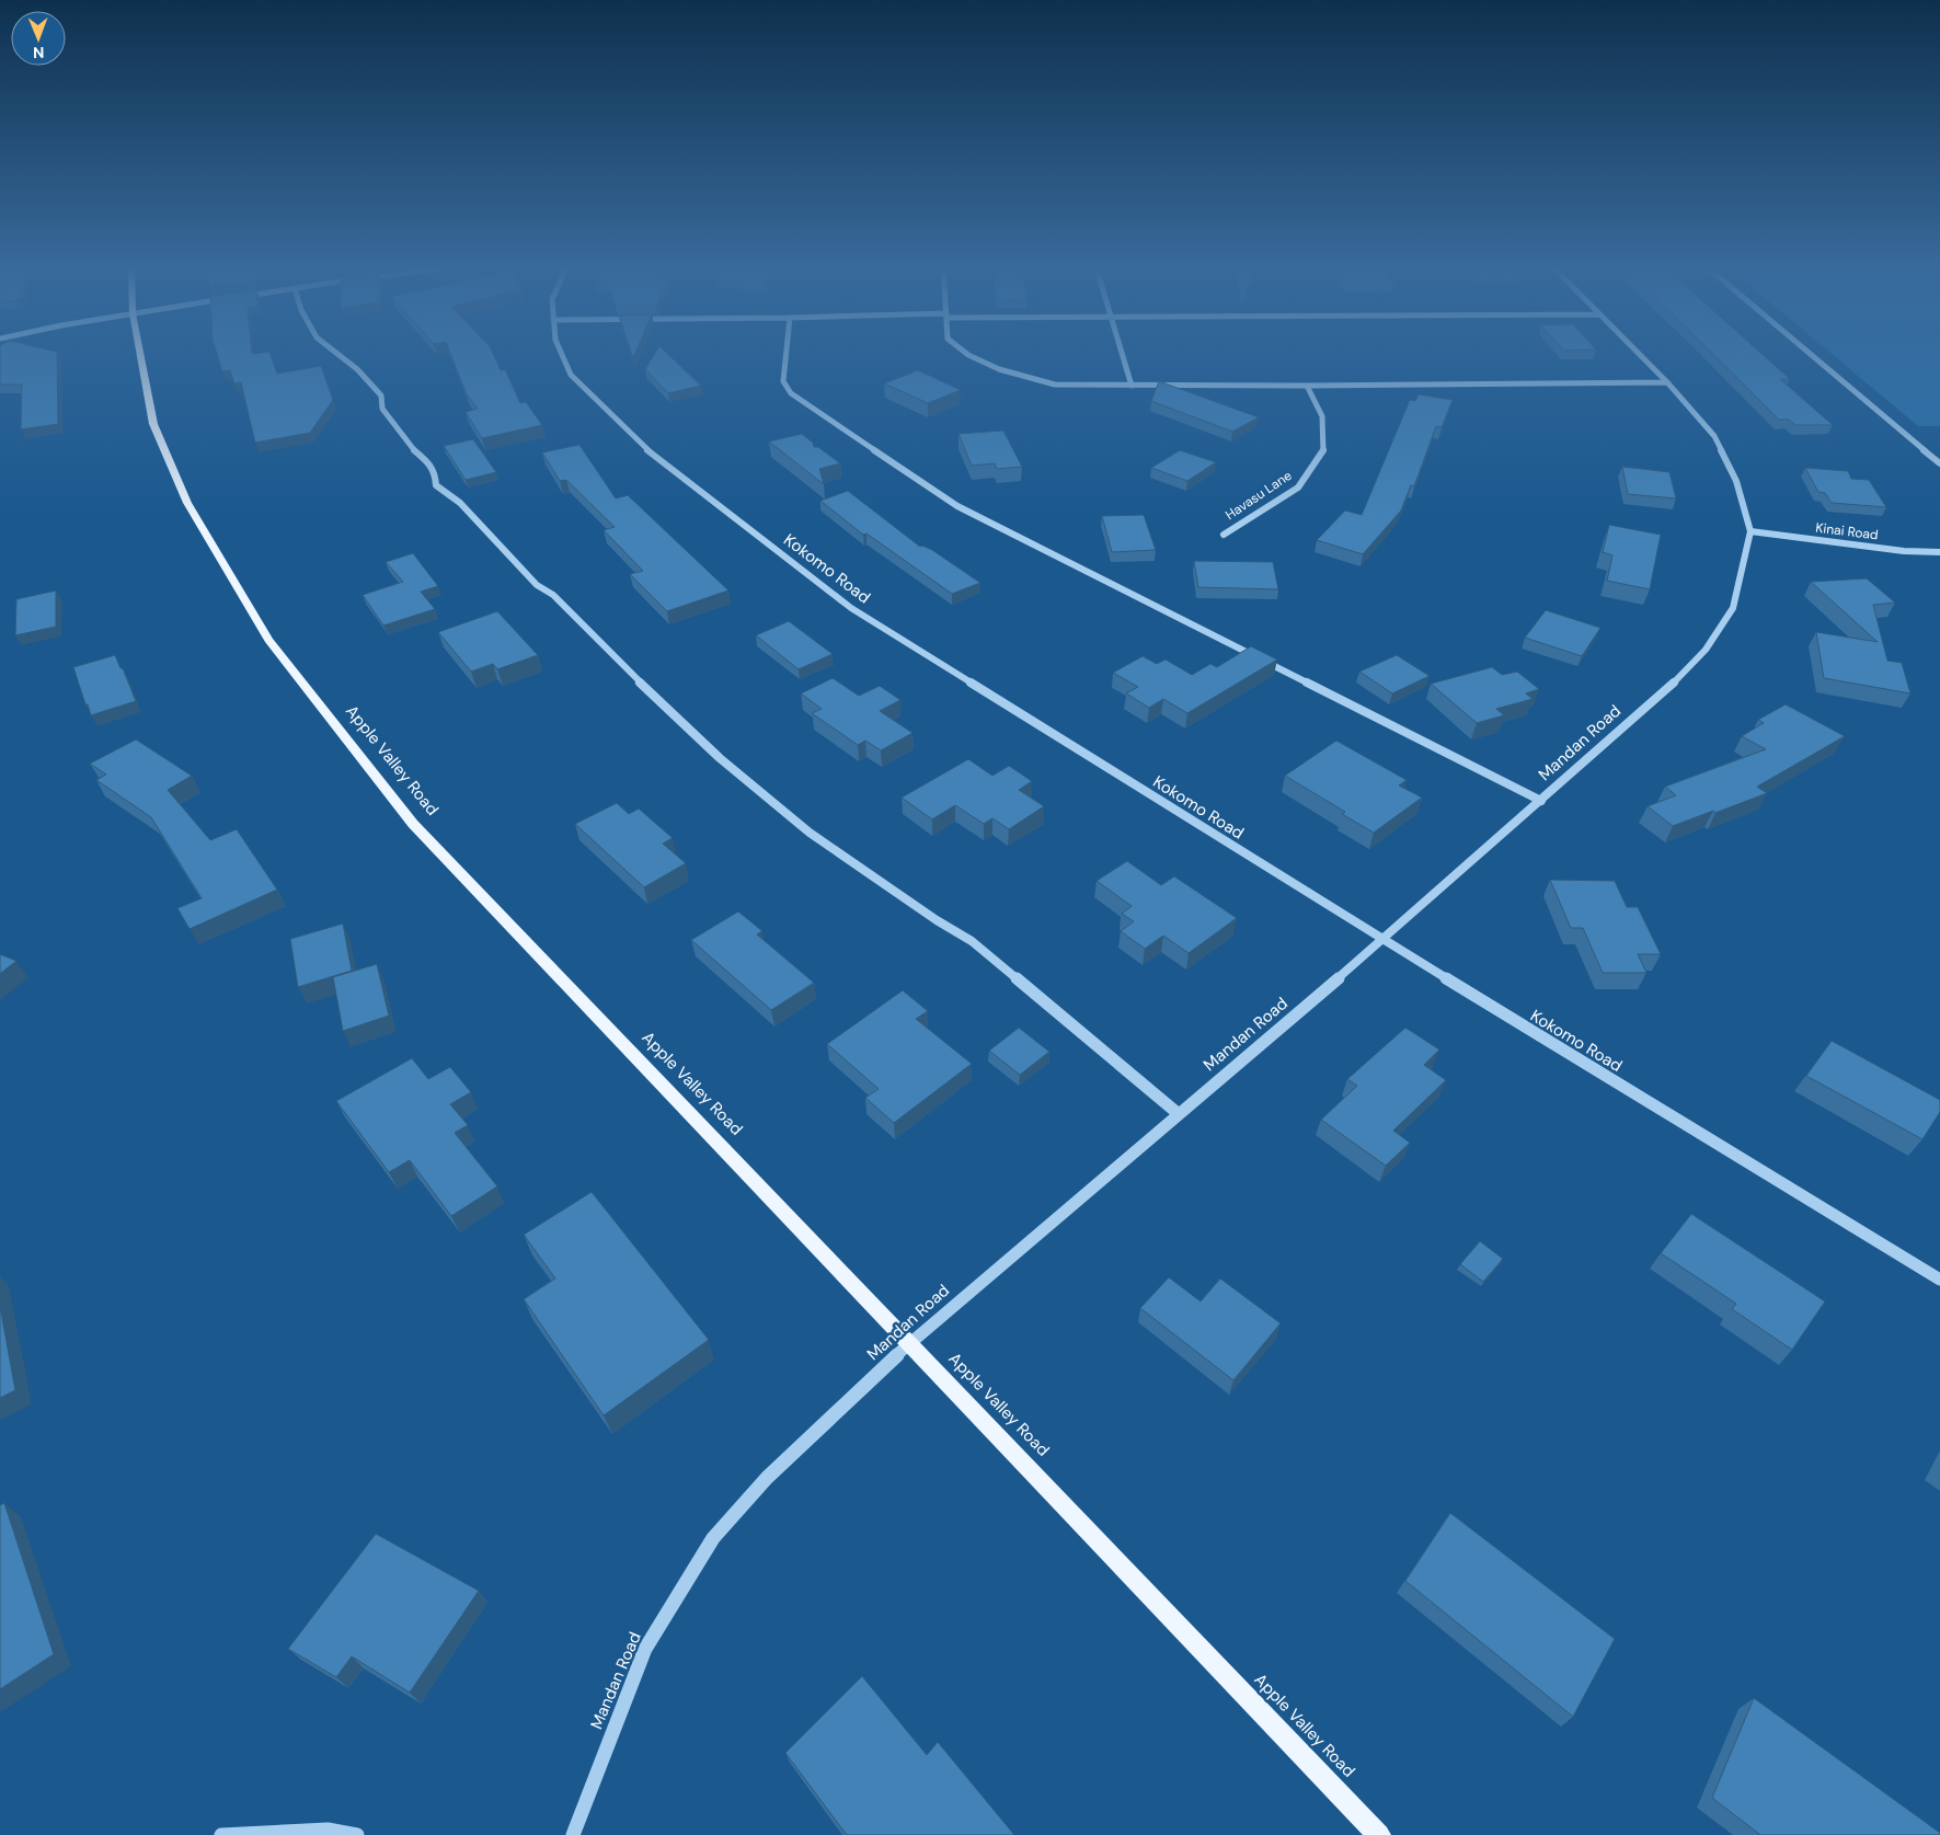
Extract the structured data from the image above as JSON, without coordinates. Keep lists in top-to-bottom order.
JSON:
{
  "streets": {
    "main road": ["Apple Valley Road"],
    "street": [
      "Havasu Lane",
      "Kinai Road",
      "Kokomo Road",
      "Mandan Road"
    ]
  },
  "crossings": [
    ["Kinai Road", "Mandan Road"],
    ["Kokomo Road", "Mandan Road"],
    ["Mandan Road", "Apple Valley Road"]
  ],
  "north": "bottom"
}
